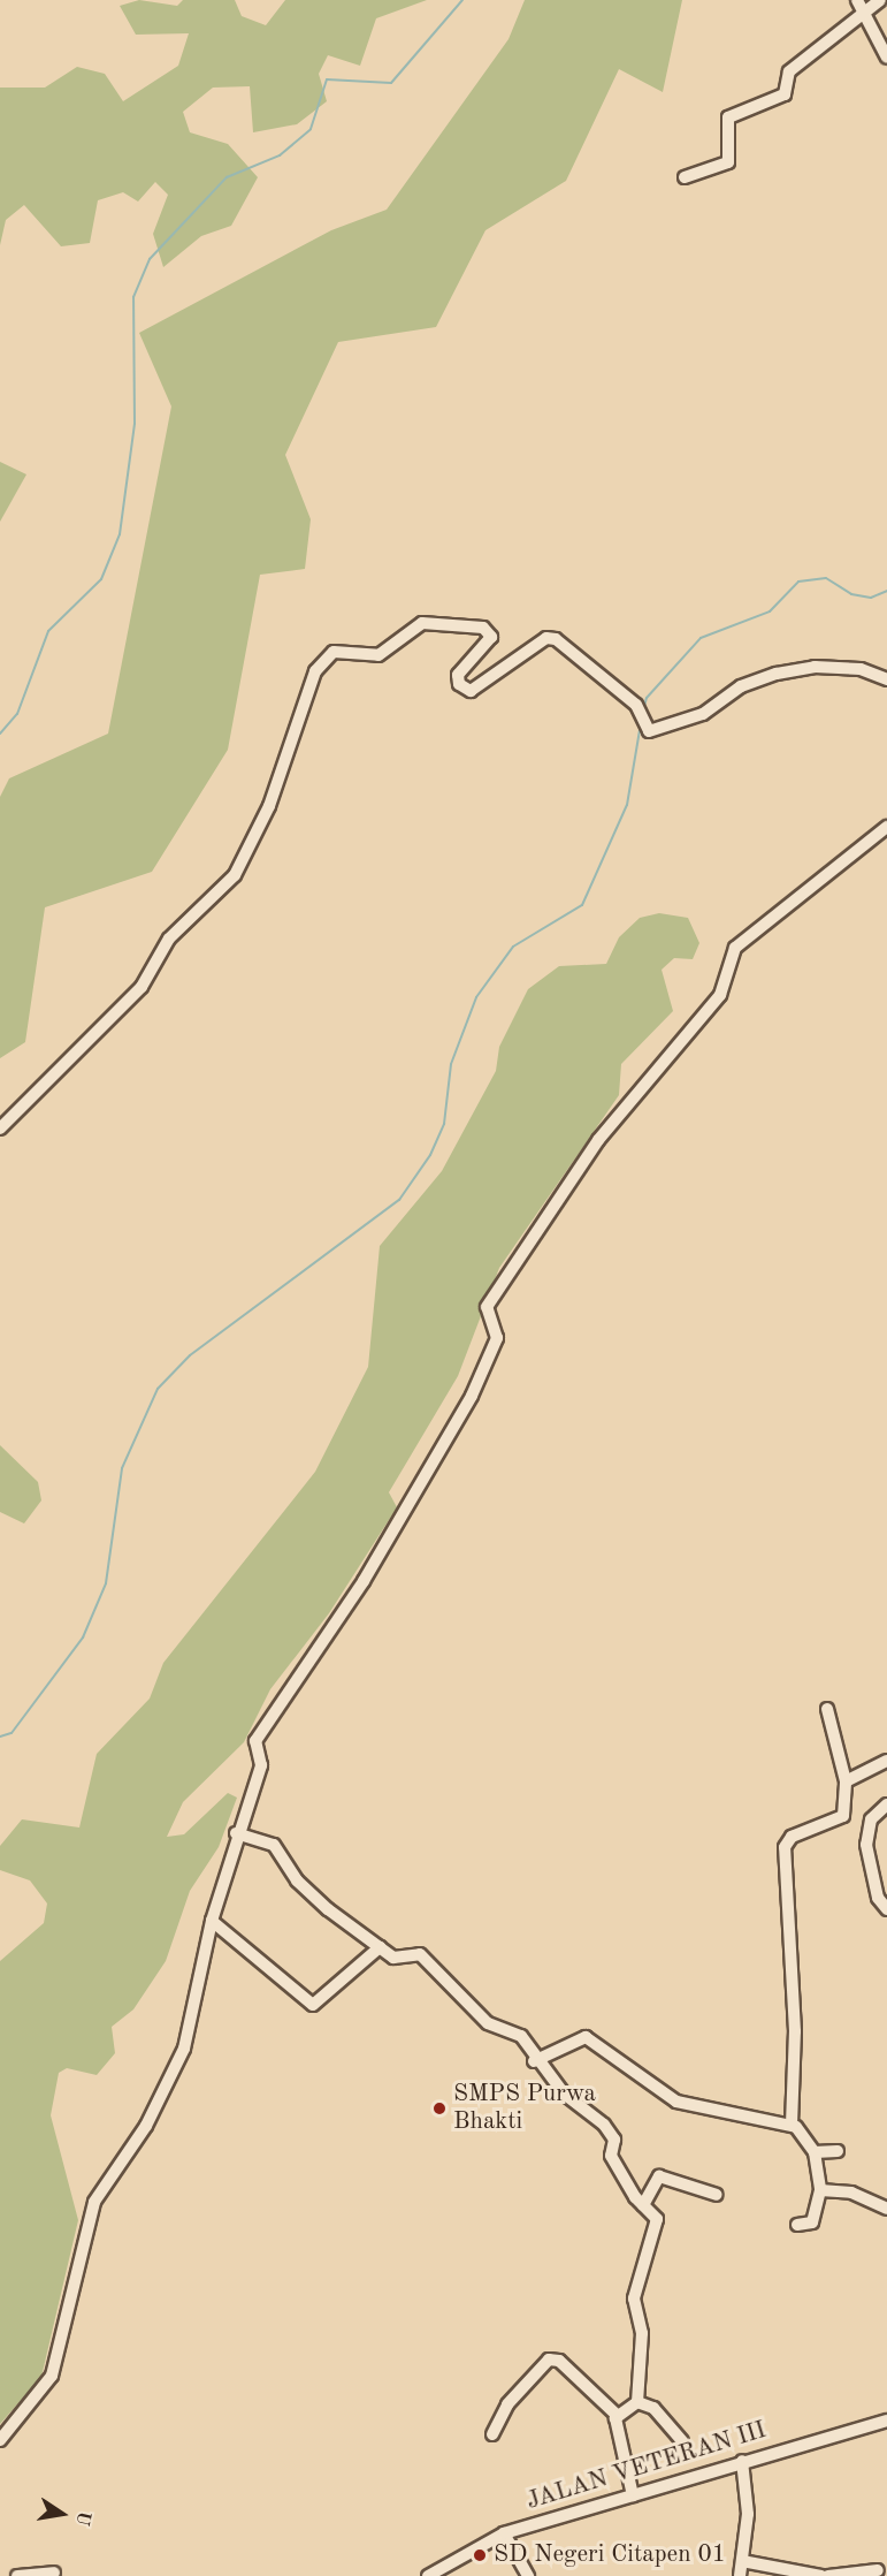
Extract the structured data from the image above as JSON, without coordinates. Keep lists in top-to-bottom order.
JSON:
{
  "streets": {
    "street": ["JALAN VETERAN III"]
  },
  "places": ["SMPS Purwa Bhakti", "SD Negeri Citapen 01"],
  "north": "right"
}
